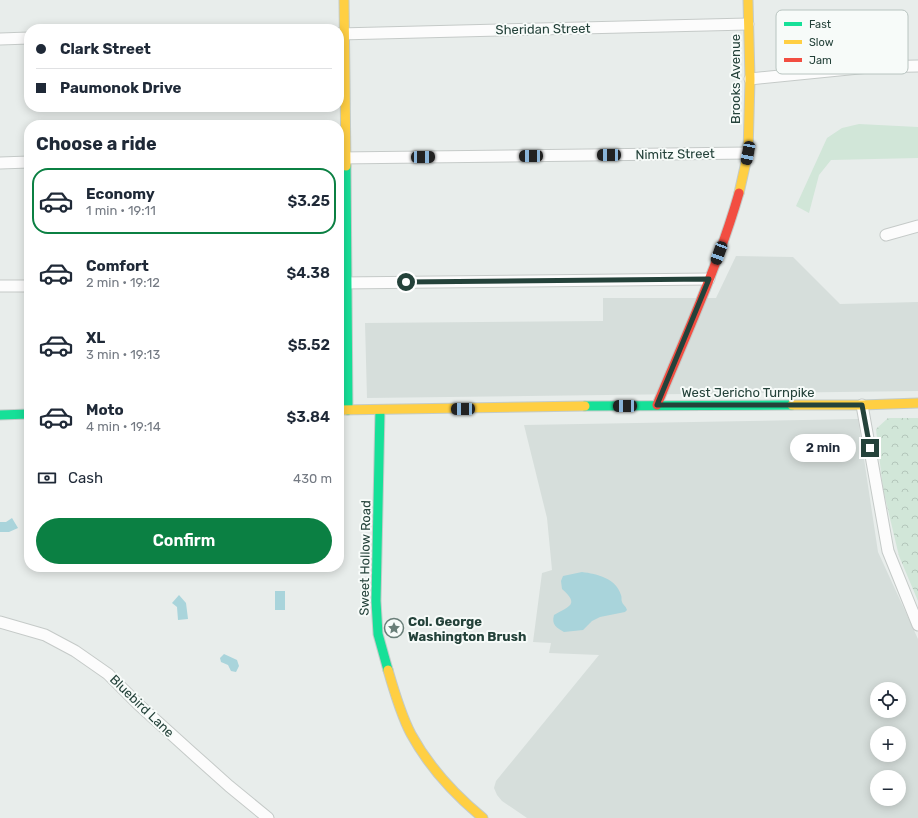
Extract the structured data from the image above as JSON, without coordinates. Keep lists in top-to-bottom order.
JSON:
{
  "streets": {
    "street": [
      "Sheridan Street",
      "Brooks Avenue",
      "Nimitz Street",
      "West Jericho Turnpike",
      "Sweet Hollow Road",
      "Bluebird Lane"
    ]
  },
  "crossings": [
    ["Sheridan Street", "Brooks Avenue"],
    ["Brooks Avenue", "Nimitz Street"],
    ["Brooks Avenue", "West Jericho Turnpike"],
    ["West Jericho Turnpike", "Sweet Hollow Road"]
  ],
  "places": {
    "place": ["Col. George Washington Brush"]
  },
  "legend": ["Fast", "Slow", "Jam"],
  "page": {
    "banner": ["Clark Street", "Paumonok Drive"],
    "heading": "Choose a ride",
    "list": [
      {
        "name": "Economy",
        "note": "1 min · 19:11",
        "value": "$3.25"
      },
      {
        "name": "Comfort",
        "note": "2 min · 19:12",
        "value": "$4.38"
      },
      {
        "name": "XL",
        "note": "3 min · 19:13",
        "value": "$5.52"
      },
      {
        "name": "Moto",
        "note": "4 min · 19:14",
        "value": "$3.84"
      }
    ],
    "bubble": "2 min",
    "pay": ["Cash", "430 m"],
    "buttons": "Confirm",
    "map_buttons": ["+", "−"]
  }
}
